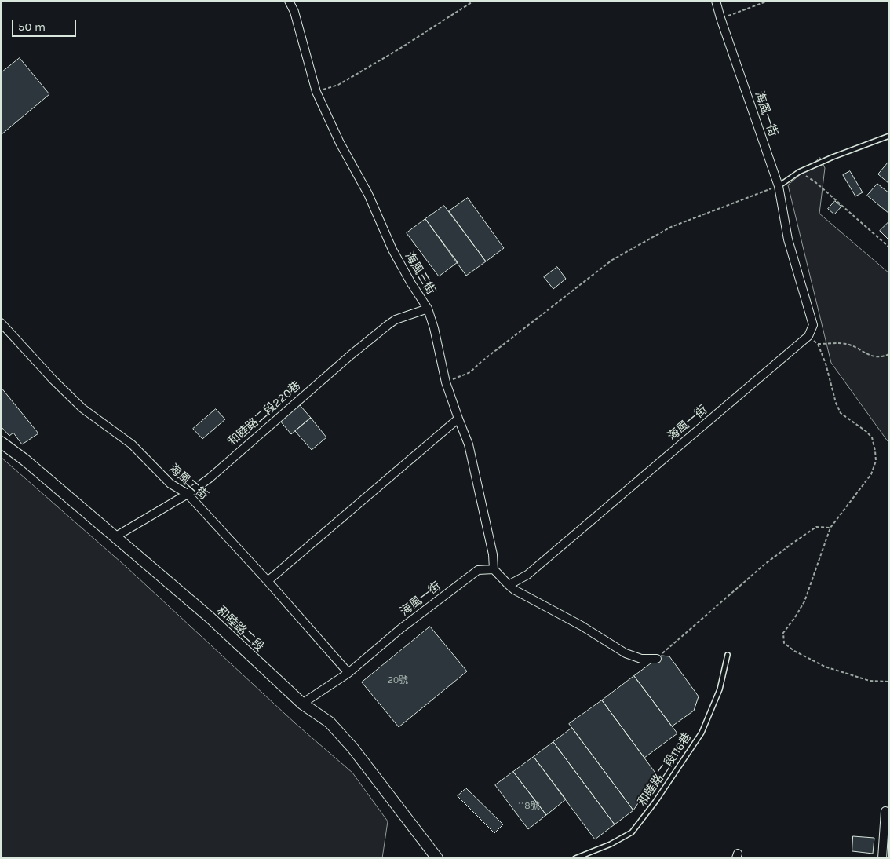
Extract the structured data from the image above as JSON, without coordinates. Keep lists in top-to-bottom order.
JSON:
{
  "streets": {
    "street": [
      "海風一街",
      "海風三街",
      "和睦路二段220巷",
      "海風二街",
      "和睦路二段"
    ],
    "lane": ["和睦路二段116巷"]
  },
  "crossings": [
    ["海風一街", "海風三街"],
    ["海風一街", "海風二街"],
    ["海風一街", "和睦路二段"],
    ["海風三街", "和睦路二段220巷"],
    ["和睦路二段220巷", "海風二街"],
    ["和睦路二段220巷", "和睦路二段"]
  ],
  "house_numbers": ["20號", "118號"],
  "scale_bar": "50 m"
}
